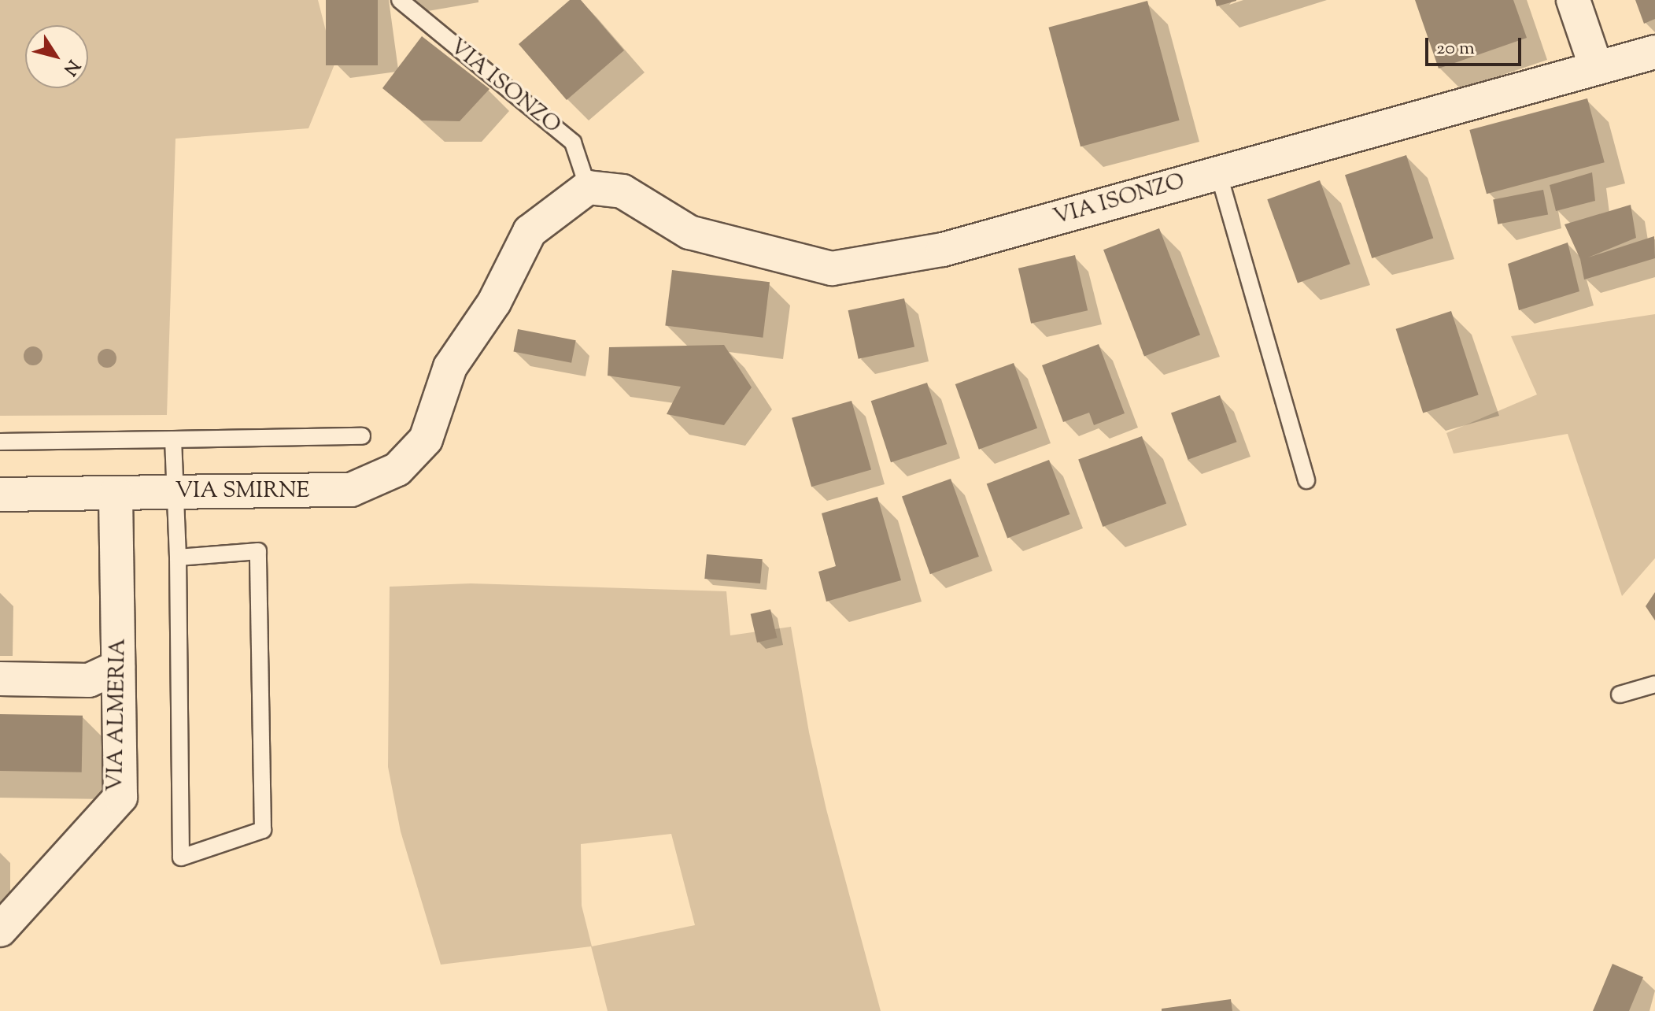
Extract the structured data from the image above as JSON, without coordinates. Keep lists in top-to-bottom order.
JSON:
{
  "streets": {
    "street": ["VIA ISONZO", "VIA SMIRNE", "VIA ALMERIA"]
  },
  "crossings": [
    ["VIA ISONZO", "VIA SMIRNE"],
    ["VIA SMIRNE", "VIA ALMERIA"]
  ],
  "scale_bar": "20 m",
  "north": "bottom right"
}
